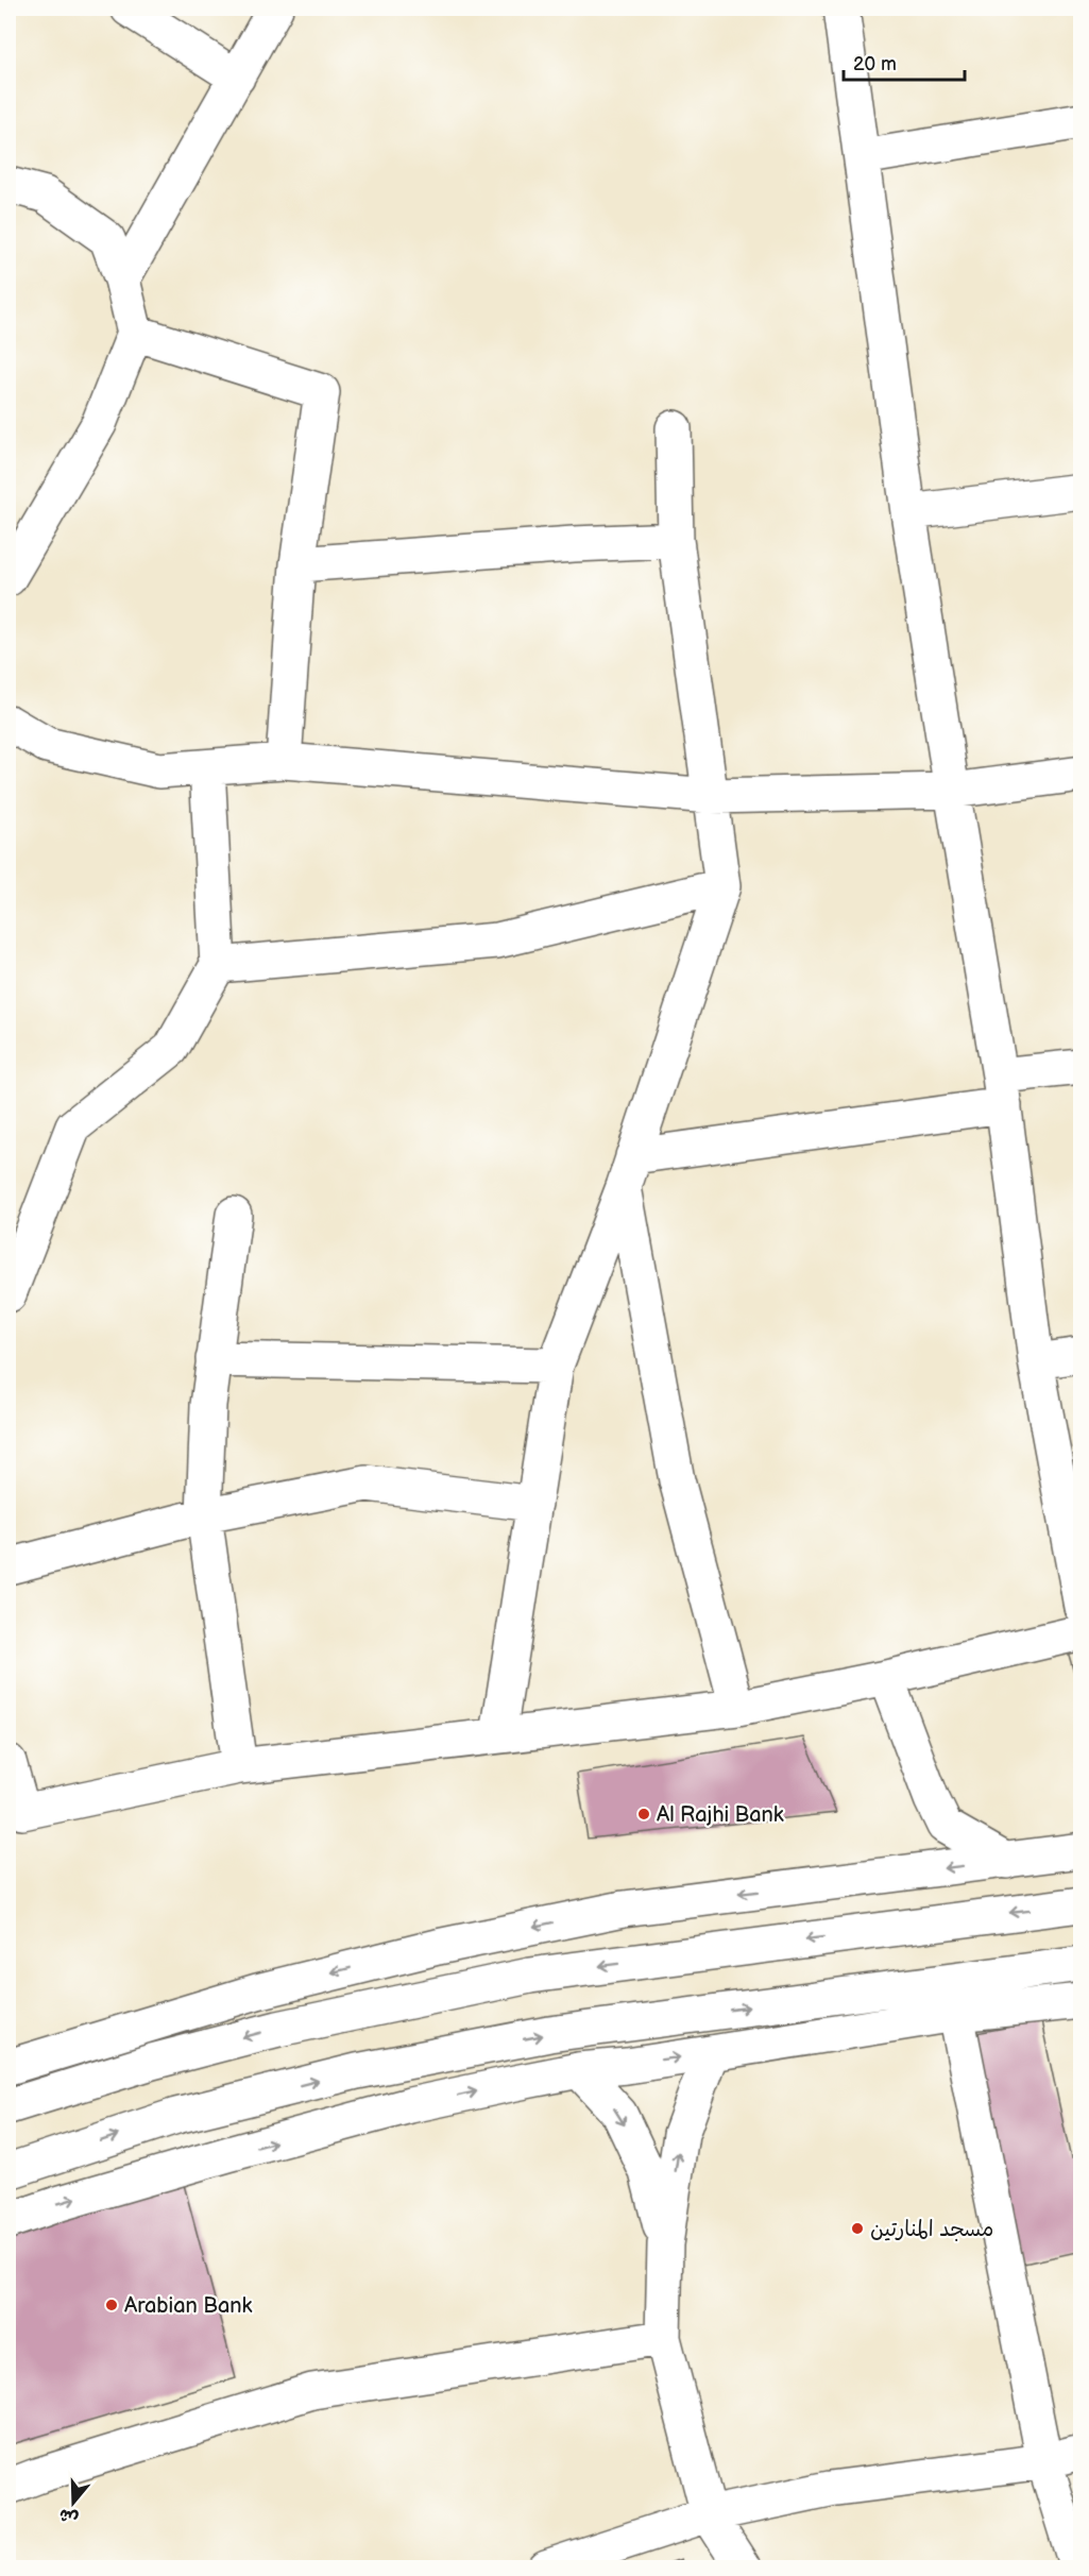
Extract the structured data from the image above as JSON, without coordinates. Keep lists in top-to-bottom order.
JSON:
{
  "places": ["Al Rajhi Bank", "مسجد المنارتين", "Arabian Bank"],
  "scale_bar": "20 m",
  "north": "bottom"
}
